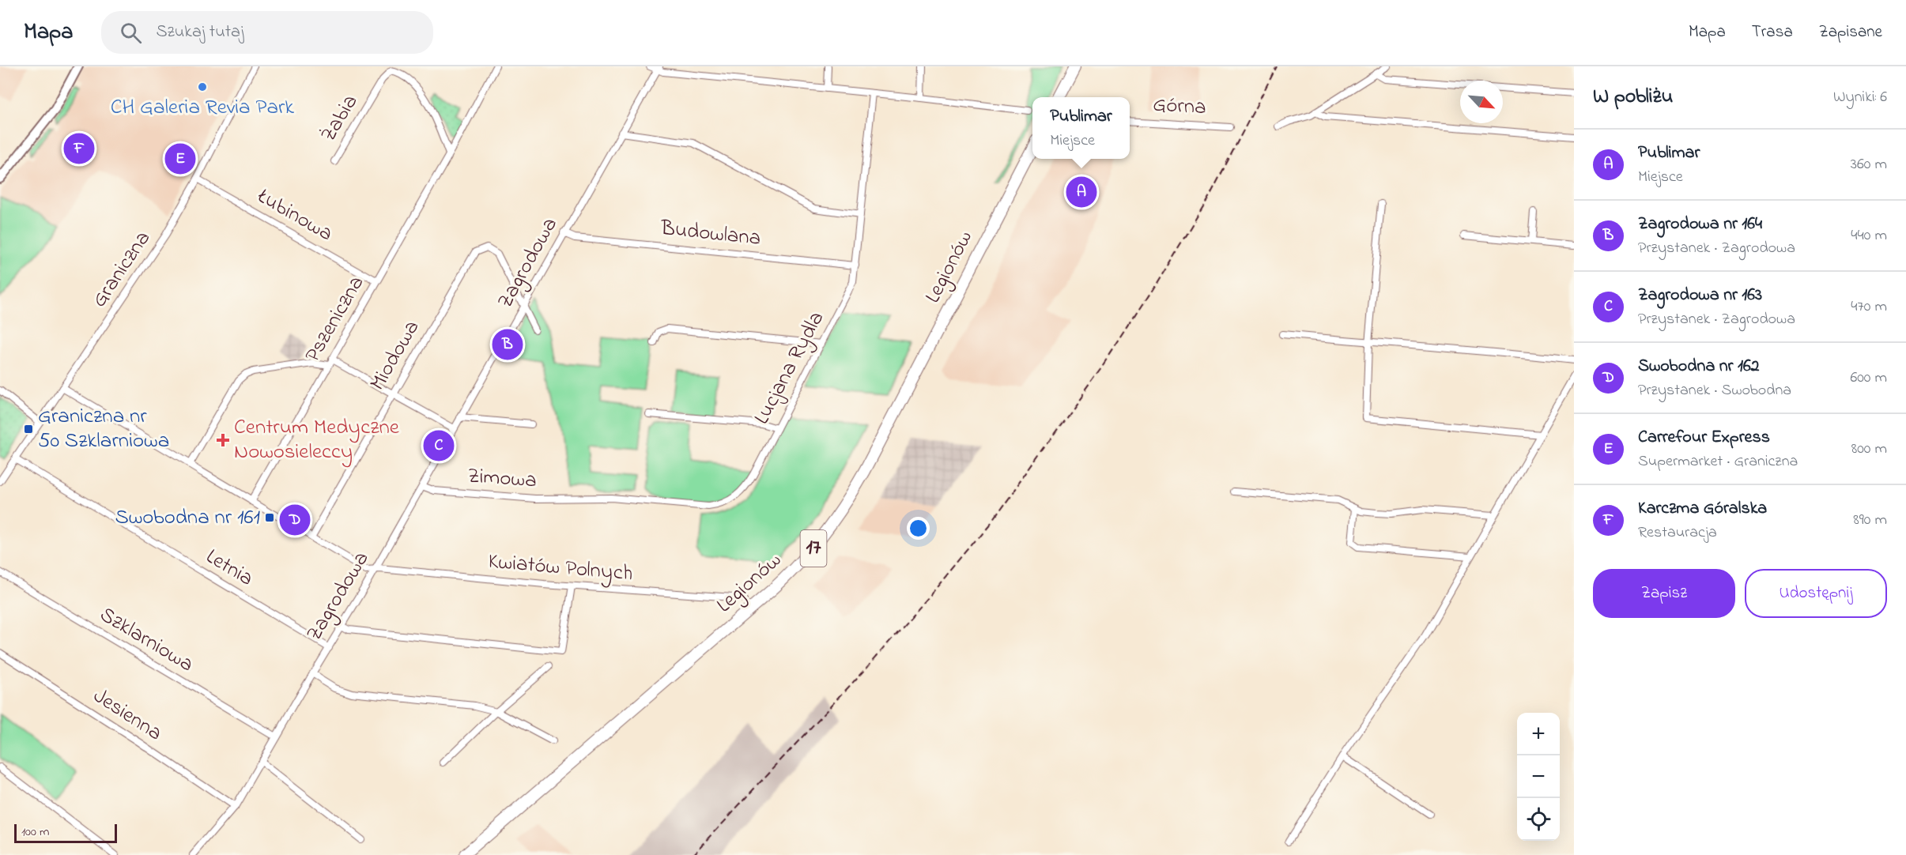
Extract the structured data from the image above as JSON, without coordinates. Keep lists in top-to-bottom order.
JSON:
{
  "streets": {
    "highway": ["Legionów", "17"],
    "street": [
      "Górna",
      "Żabia",
      "Łubinowa",
      "Budowlana",
      "Zagrodowa",
      "Graniczna",
      "Pszeniczna",
      "Miodowa",
      "Lucjana Rydla",
      "Zimowa",
      "Letnia",
      "Kwiatów Polnych",
      "Szklarniowa",
      "Jesienna"
    ]
  },
  "crossings": [
    ["Żabia", "Pszeniczna"],
    ["Łubinowa", "Graniczna"],
    ["Łubinowa", "Pszeniczna"],
    ["Budowlana", "Zagrodowa"],
    ["Budowlana", "Lucjana Rydla"],
    ["Zagrodowa", "Miodowa"],
    ["Zagrodowa", "Zimowa"],
    ["Zagrodowa", "Letnia"],
    ["Zagrodowa", "Kwiatów Polnych"],
    ["Zagrodowa", "Szklarniowa"],
    ["Zagrodowa", "Jesienna"],
    ["Graniczna", "Letnia"],
    ["Graniczna", "Kwiatów Polnych"],
    ["Pszeniczna", "Kwiatów Polnych"],
    ["Miodowa", "Kwiatów Polnych"],
    ["Lucjana Rydla", "Zimowa"]
  ],
  "places": {
    "other": ["CH Galeria Revia Park"],
    "transit": ["Graniczna nr 50 Szklarniowa", "Swobodna nr 161"],
    "health": ["Centrum Medyczne Nowosieleccy"]
  },
  "scale_bar": "100 m",
  "north": "bottom right",
  "page": {
    "header": "Mapa",
    "search": "Szukaj tutaj",
    "nav": ["Mapa", "Trasa", "Zapisane"],
    "heading": ["W pobliżu", "Wyniki: 6"],
    "popup": ["Publimar", "Miejsce"],
    "list": [
      {
        "mark": "A",
        "name": "Publimar",
        "note": "Miejsce",
        "value": "360 m"
      },
      {
        "mark": "B",
        "name": "Zagrodowa nr 164",
        "note": "Przystanek · Zagrodowa",
        "value": "440 m"
      },
      {
        "mark": "C",
        "name": "Zagrodowa nr 163",
        "note": "Przystanek · Zagrodowa",
        "value": "470 m"
      },
      {
        "mark": "D",
        "name": "Swobodna nr 162",
        "note": "Przystanek · Swobodna",
        "value": "600 m"
      },
      {
        "mark": "E",
        "name": "Carrefour Express",
        "note": "Supermarket · Graniczna",
        "value": "800 m"
      },
      {
        "mark": "F",
        "name": "Karczma Góralska",
        "note": "Restauracja",
        "value": "890 m"
      }
    ],
    "pins": [
      "F",
      "E",
      "A",
      "B",
      "C",
      "D"
    ],
    "buttons": ["Zapisz", "Udostępnij"],
    "map_buttons": ["+", "−"],
    "scale": "100 m"
  }
}
